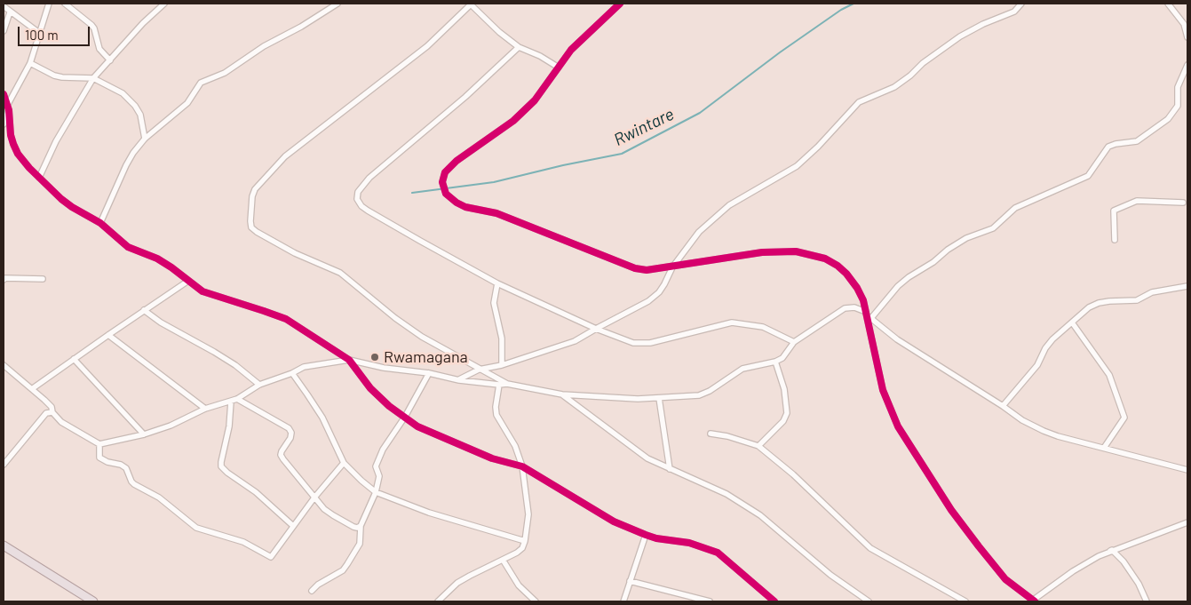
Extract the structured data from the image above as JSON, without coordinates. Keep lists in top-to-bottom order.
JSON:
{
  "water": ["Rwintare"],
  "places": ["Rwamagana"],
  "scale_bar": "100 m"
}
